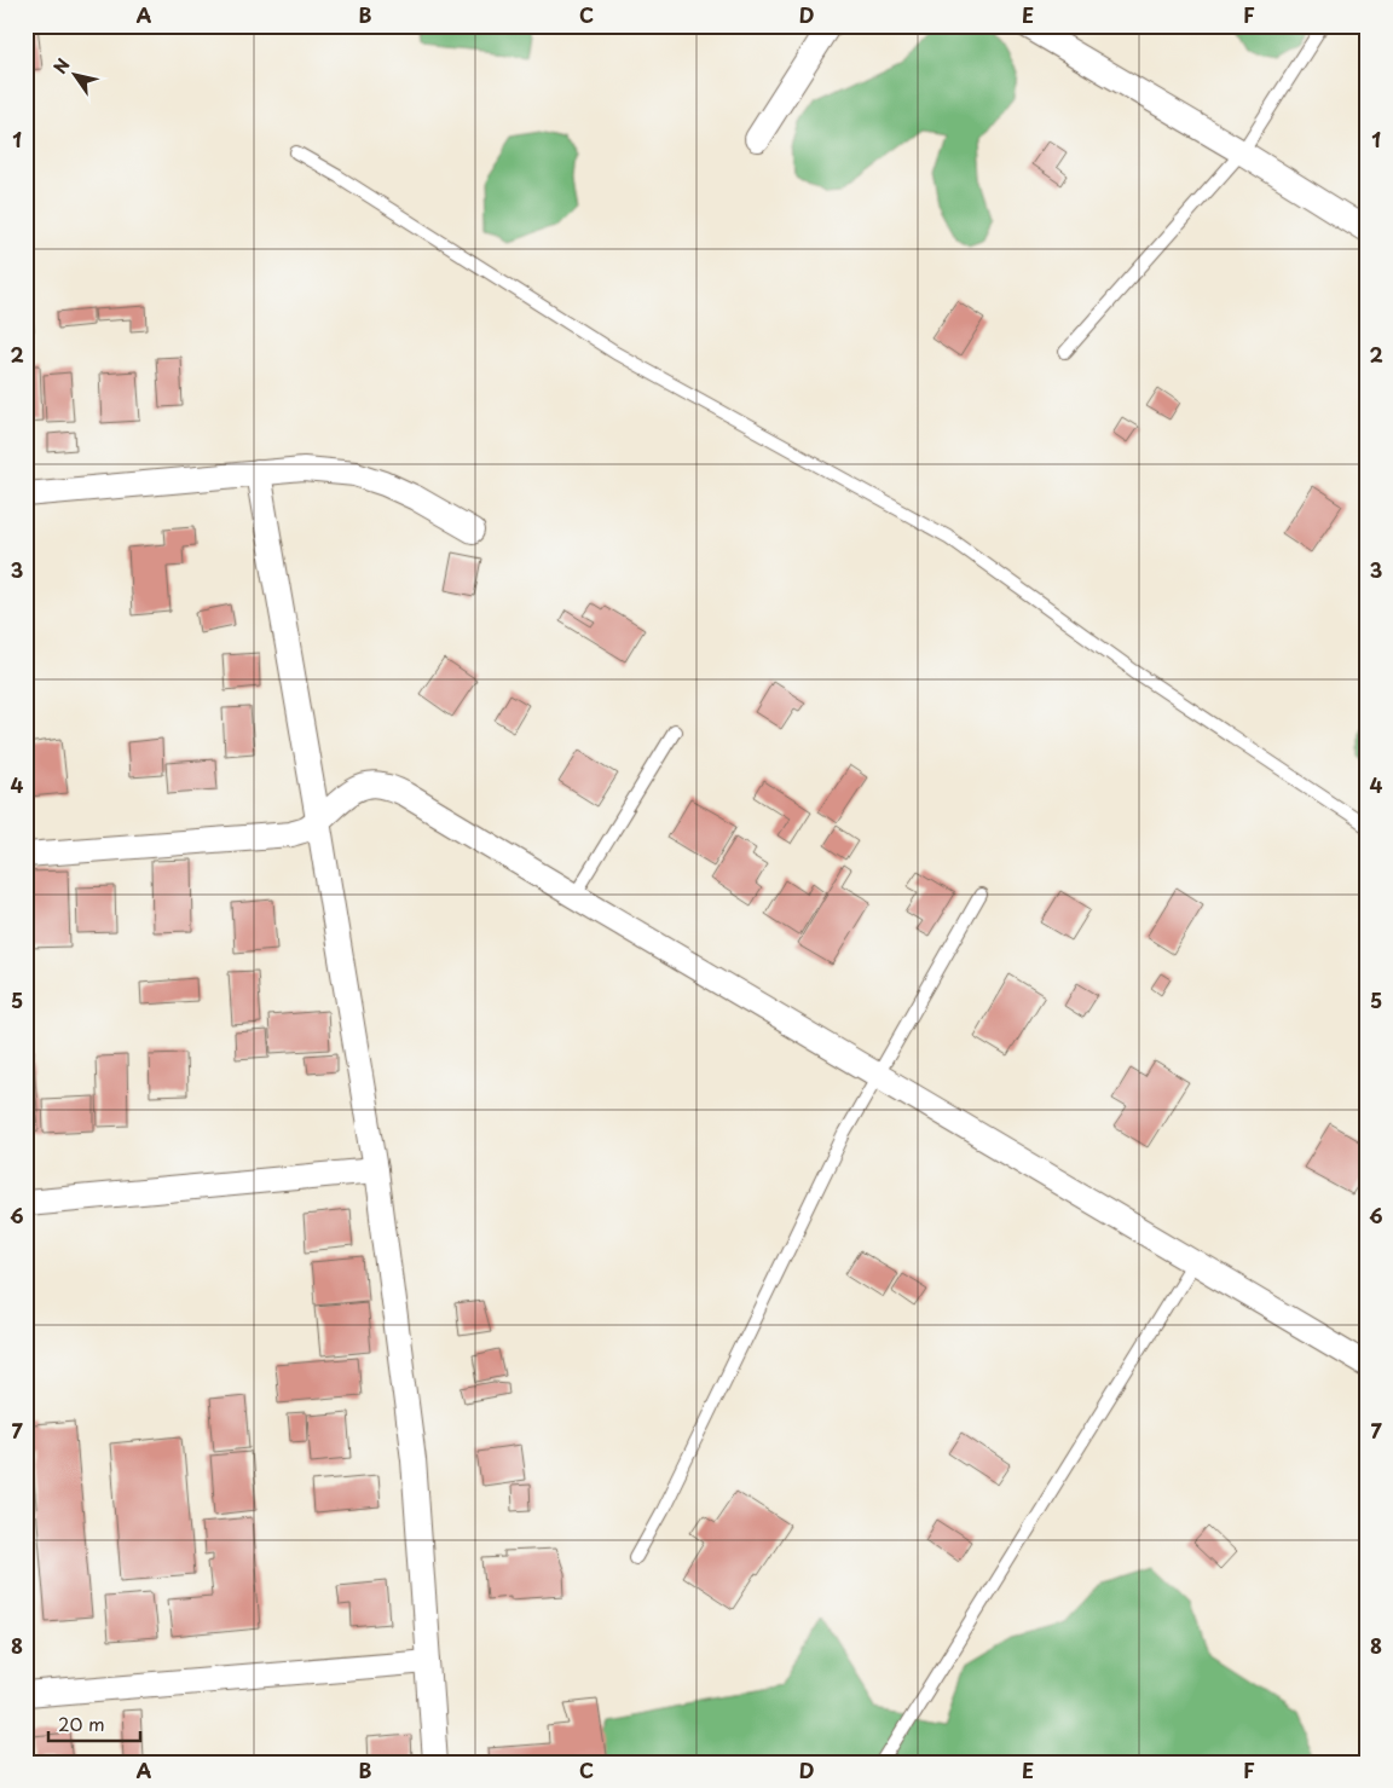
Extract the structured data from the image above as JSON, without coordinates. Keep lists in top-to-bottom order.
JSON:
{
  "scale_bar": "20 m",
  "north": "top left",
  "grid": {
    "columns": [
      "A",
      "B",
      "C",
      "D",
      "E",
      "F"
    ],
    "rows": [
      "1",
      "2",
      "3",
      "4",
      "5",
      "6",
      "7",
      "8"
    ]
  }
}
